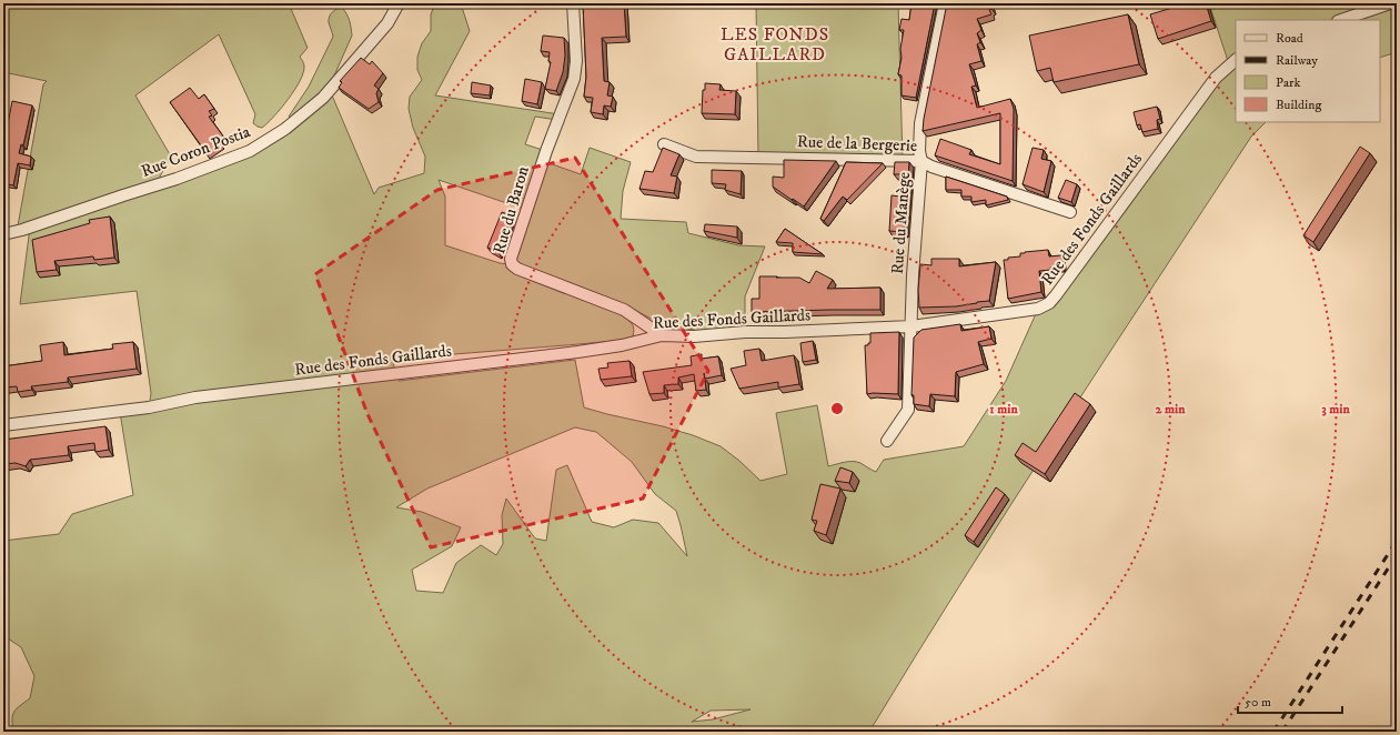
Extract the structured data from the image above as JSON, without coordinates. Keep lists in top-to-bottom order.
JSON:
{
  "streets": {
    "street": [
      "Rue de la Bergerie",
      "Rue Coron Postia",
      "Rue du Baron",
      "Rue des Fonds Gaillards",
      "Rue du Manège"
    ]
  },
  "crossings": [
    ["Rue de la Bergerie", "Rue du Manège"],
    ["Rue du Baron", "Rue des Fonds Gaillards"],
    ["Rue des Fonds Gaillards", "Rue du Manège"]
  ],
  "districts": ["LES FONDS GAILLARD"],
  "legend": [
    "Road",
    "Railway",
    "Park",
    "Building"
  ],
  "scale_bar": "50 m",
  "rings": ["1 min", "2 min", "3 min"]
}
